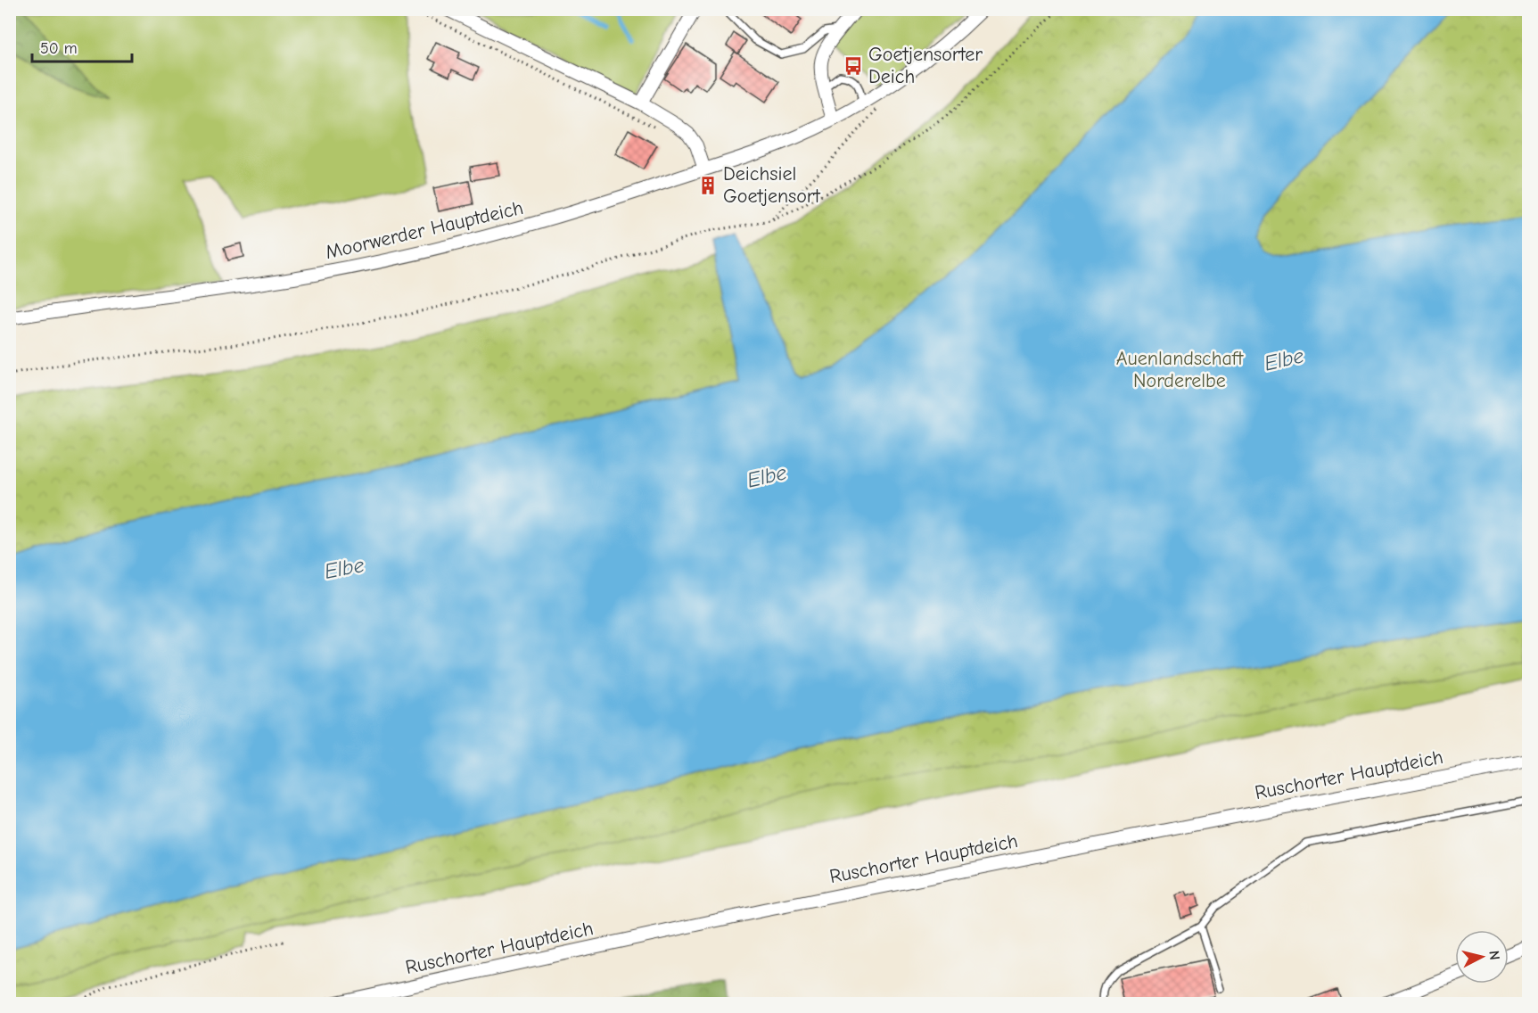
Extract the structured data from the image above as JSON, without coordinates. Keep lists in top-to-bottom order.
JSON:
{
  "streets": {
    "street": ["Moorwerder Hauptdeich", "Ruschorter Hauptdeich"]
  },
  "water": ["Elbe"],
  "parks": ["Auenlandschaft Norderelbe"],
  "places": {
    "bus stop": ["Goetjensorter Deich"],
    "building": ["Deichsiel Goetjensort"]
  },
  "scale_bar": "50 m",
  "north": "right"
}
